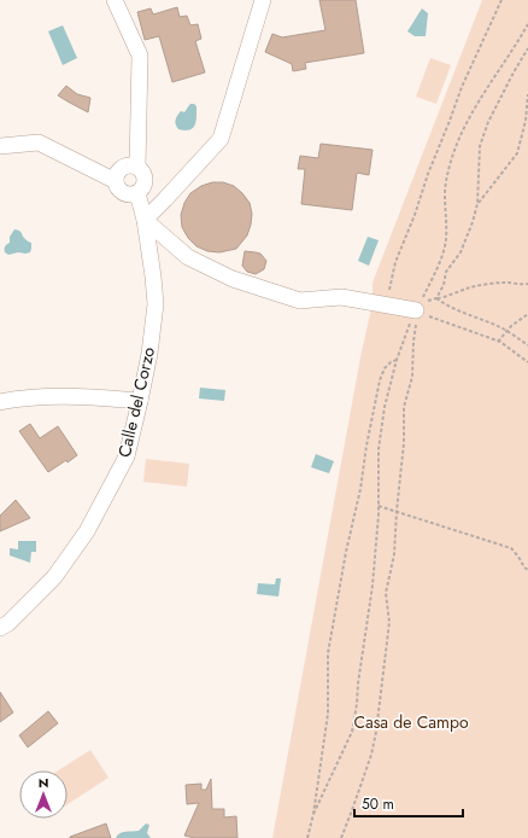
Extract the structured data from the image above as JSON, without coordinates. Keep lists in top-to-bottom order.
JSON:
{
  "streets": {
    "street": ["Calle del Corzo"]
  },
  "parks": ["Casa de Campo"],
  "scale_bar": "50 m",
  "north": "top"
}
